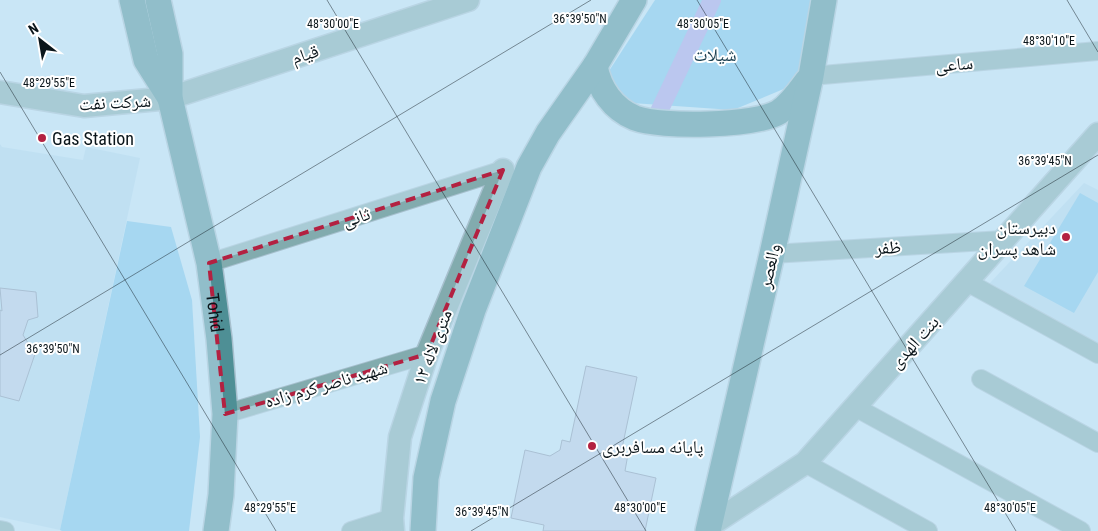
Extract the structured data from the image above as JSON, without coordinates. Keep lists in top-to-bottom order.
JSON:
{
  "streets": {
    "main road": ["والعصر", "Tohid"],
    "street": [
      "قیام",
      "ساعی",
      "شرکت نفت",
      "ثانی",
      "ظفر",
      "بنت الهدی",
      "۱۲ متری لاله",
      "شهید ناصر کرم زاده"
    ]
  },
  "crossings": [
    ["قیام", "شرکت نفت"],
    ["قیام", "Tohid"],
    ["ساعی", "والعصر"],
    ["شرکت نفت", "Tohid"],
    ["ثانی", "Tohid"],
    ["ثانی", "۱۲ متری لاله"],
    ["ظفر", "والعصر"],
    ["ظفر", "بنت الهدی"],
    ["والعصر", "بنت الهدی"],
    ["Tohid", "شهید ناصر کرم زاده"],
    ["۱۲ متری لاله", "شهید ناصر کرم زاده"]
  ],
  "parks": ["شیلات"],
  "places": ["Gas Station", "دبیرستان شاهد پسران", "پایانه مسافربری"],
  "north": "top left",
  "coordinates": [
    "36°39'50\"N",
    "48°30'00\"E",
    "48°30'05\"E",
    "48°30'10\"E",
    "48°29'55\"E",
    "36°39'45\"N"
  ]
}
